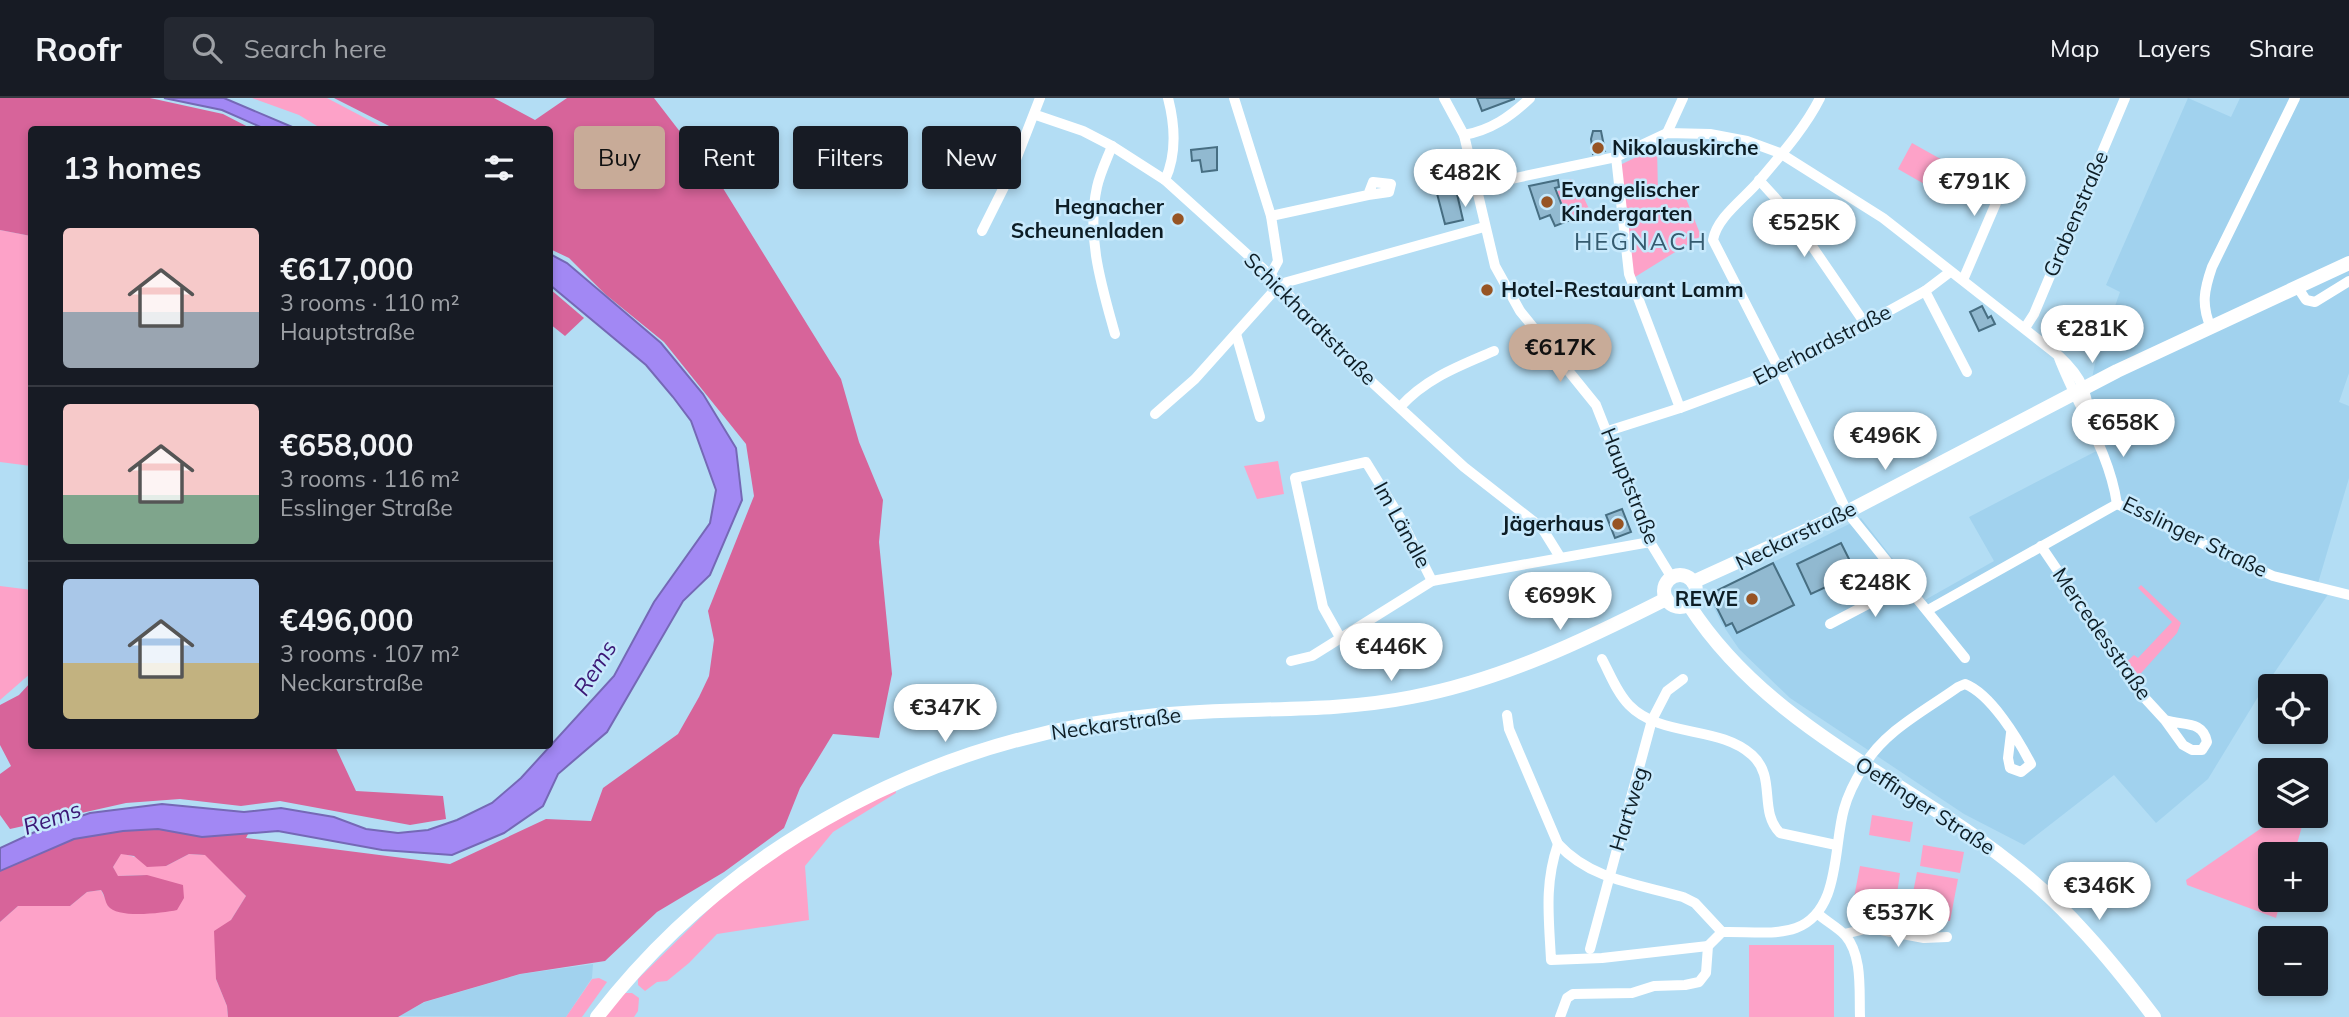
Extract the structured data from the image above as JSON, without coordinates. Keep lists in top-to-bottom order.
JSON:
{
  "streets": {
    "main road": ["Neckarstraße", "Oeffinger Straße"],
    "street": [
      "Grabenstraße",
      "Schickhardtstraße",
      "Eberhardstraße",
      "Hauptstraße",
      "Im Ländle",
      "Esslinger Straße",
      "Mercedesstraße",
      "Hartweg"
    ]
  },
  "crossings": [
    ["Grabenstraße", "Esslinger Straße"],
    ["Eberhardstraße", "Hauptstraße"],
    ["Hauptstraße", "Neckarstraße"],
    ["Hauptstraße", "Oeffinger Straße"],
    ["Neckarstraße", "Esslinger Straße"],
    ["Neckarstraße", "Oeffinger Straße"]
  ],
  "districts": ["HEGNACH"],
  "water": ["Rems"],
  "places": [
    "Nikolauskirche",
    "Evangelischer Kindergarten",
    "Hegnacher Scheunenladen",
    "Hotel-Restaurant Lamm",
    "Jägerhaus",
    "REWE"
  ],
  "page": {
    "header": "Roofr",
    "search": "Search here",
    "nav": ["Map", "Layers", "Share"],
    "chip": [
      "Buy",
      "Rent",
      "Filters",
      "New"
    ],
    "heading": "13 homes",
    "price": [
      "€482K",
      "€791K",
      "€525K",
      "€281K",
      "€617K",
      "€658K",
      "€496K",
      "€248K",
      "€699K",
      "€446K",
      "€347K",
      "€346K",
      "€537K"
    ],
    "list": [
      {
        "name": "€617,000",
        "note": "3 rooms · 110 m² · Hauptstraße"
      },
      {
        "name": "€658,000",
        "note": "3 rooms · 116 m² · Esslinger Straße"
      },
      {
        "name": "€496,000",
        "note": "3 rooms · 107 m² · Neckarstraße"
      }
    ],
    "map_buttons": ["+", "−"]
  }
}
